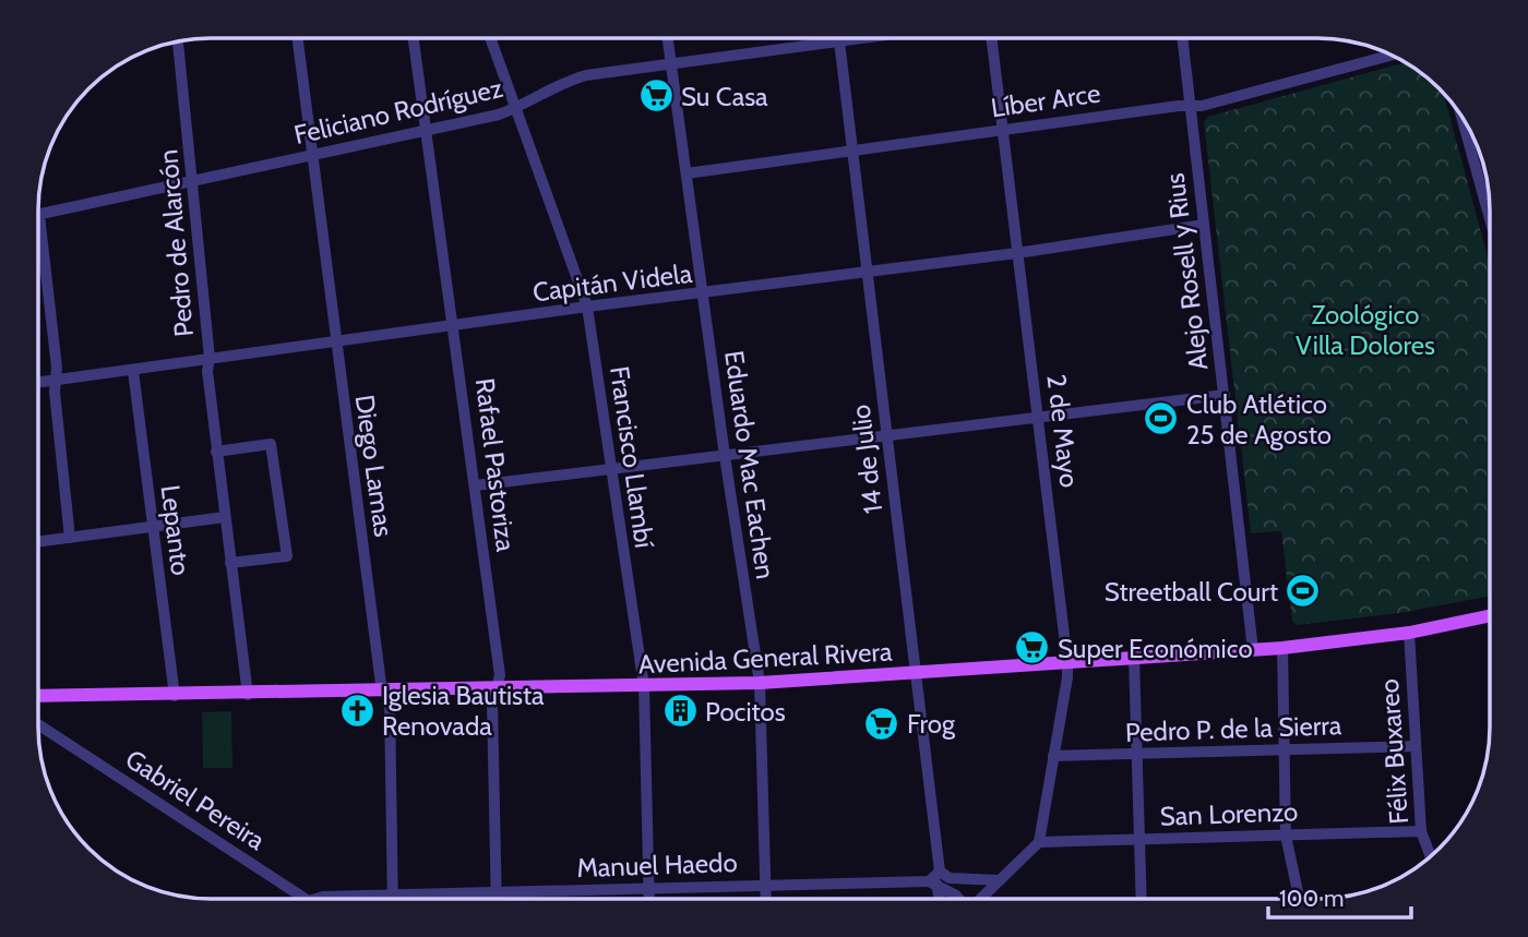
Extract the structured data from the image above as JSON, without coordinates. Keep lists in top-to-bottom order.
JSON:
{
  "streets": {
    "main road": ["Avenida General Rivera"],
    "street": [
      "Líber Arce",
      "Feliciano Rodríguez",
      "Pedro de Alarcón",
      "Alejo Rosell y Rius",
      "Capitán Videla",
      "2 de Mayo",
      "Francisco Llambí",
      "14 de Julio",
      "Rafael Pastoriza",
      "Eduardo Mac Eachen",
      "Diego Lamas",
      "Lepanto",
      "Pedro P. de la Sierra",
      "Félix Buxareo",
      "Gabriel Pereira",
      "San Lorenzo",
      "Manuel Haedo"
    ]
  },
  "crossings": [
    ["Líber Arce", "Alejo Rosell y Rius"],
    ["Líber Arce", "2 de Mayo"],
    ["Líber Arce", "14 de Julio"],
    ["Líber Arce", "Eduardo Mac Eachen"],
    ["Feliciano Rodríguez", "Pedro de Alarcón"],
    ["Feliciano Rodríguez", "Francisco Llambí"],
    ["Feliciano Rodríguez", "14 de Julio"],
    ["Feliciano Rodríguez", "Rafael Pastoriza"],
    ["Feliciano Rodríguez", "Eduardo Mac Eachen"],
    ["Feliciano Rodríguez", "Diego Lamas"],
    ["Pedro de Alarcón", "Capitán Videla"],
    ["Pedro de Alarcón", "Avenida General Rivera"],
    ["Alejo Rosell y Rius", "Capitán Videla"],
    ["Alejo Rosell y Rius", "Avenida General Rivera"],
    ["Capitán Videla", "2 de Mayo"],
    ["Capitán Videla", "Francisco Llambí"],
    ["Capitán Videla", "14 de Julio"],
    ["Capitán Videla", "Rafael Pastoriza"],
    ["Capitán Videla", "Eduardo Mac Eachen"],
    ["Capitán Videla", "Diego Lamas"],
    ["Capitán Videla", "Lepanto"],
    ["2 de Mayo", "Avenida General Rivera"],
    ["2 de Mayo", "Pedro P. de la Sierra"],
    ["2 de Mayo", "San Lorenzo"],
    ["Francisco Llambí", "Avenida General Rivera"],
    ["Francisco Llambí", "Manuel Haedo"],
    ["14 de Julio", "Avenida General Rivera"],
    ["Rafael Pastoriza", "Avenida General Rivera"],
    ["Rafael Pastoriza", "Manuel Haedo"],
    ["Eduardo Mac Eachen", "Avenida General Rivera"],
    ["Eduardo Mac Eachen", "Manuel Haedo"],
    ["Diego Lamas", "Avenida General Rivera"],
    ["Diego Lamas", "Manuel Haedo"],
    ["Lepanto", "Avenida General Rivera"],
    ["Avenida General Rivera", "Félix Buxareo"],
    ["Pedro P. de la Sierra", "Félix Buxareo"],
    ["Félix Buxareo", "San Lorenzo"],
    ["Gabriel Pereira", "Manuel Haedo"]
  ],
  "parks": ["Zoológico Villa Dolores"],
  "places": {
    "supermarket": ["Su Casa", "Super Económico", "Frog"],
    "sports": ["Club Atlético 25 de Agosto", "Streetball Court"],
    "church": ["Iglesia Bautista Renovada"],
    "building": ["Pocitos"]
  },
  "scale_bar": "100 m"
}
